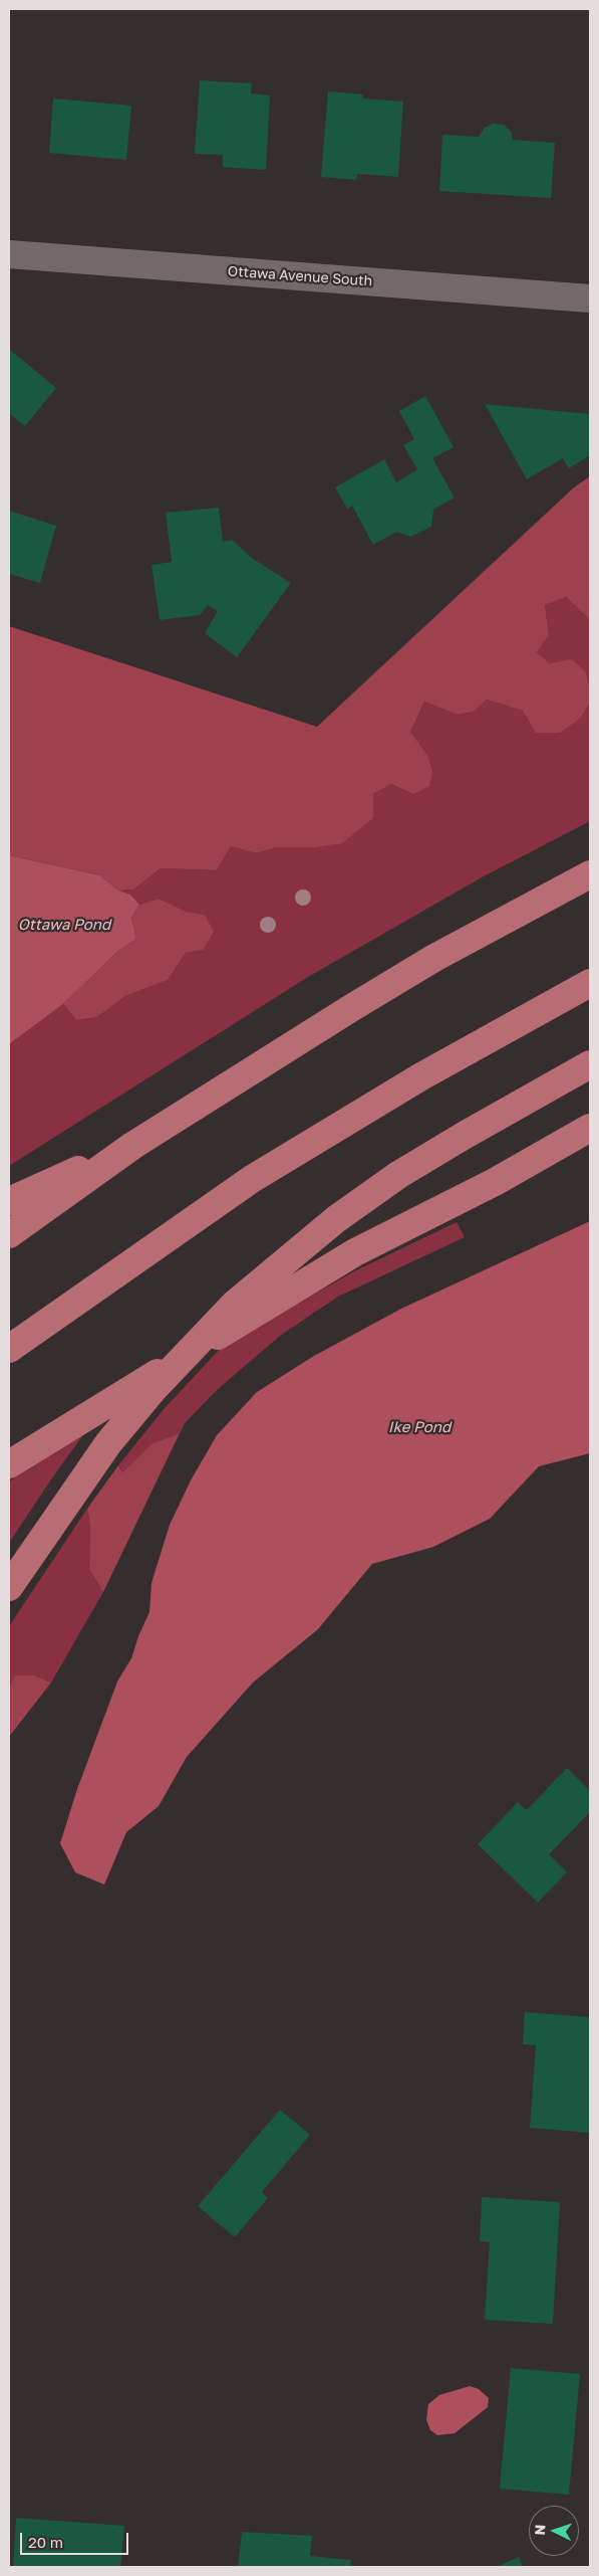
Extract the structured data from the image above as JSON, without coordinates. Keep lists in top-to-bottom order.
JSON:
{
  "streets": {
    "street": ["Ottawa Avenue South"]
  },
  "water": ["Ottawa Pond", "Ike Pond"],
  "scale_bar": "20 m",
  "north": "left"
}
